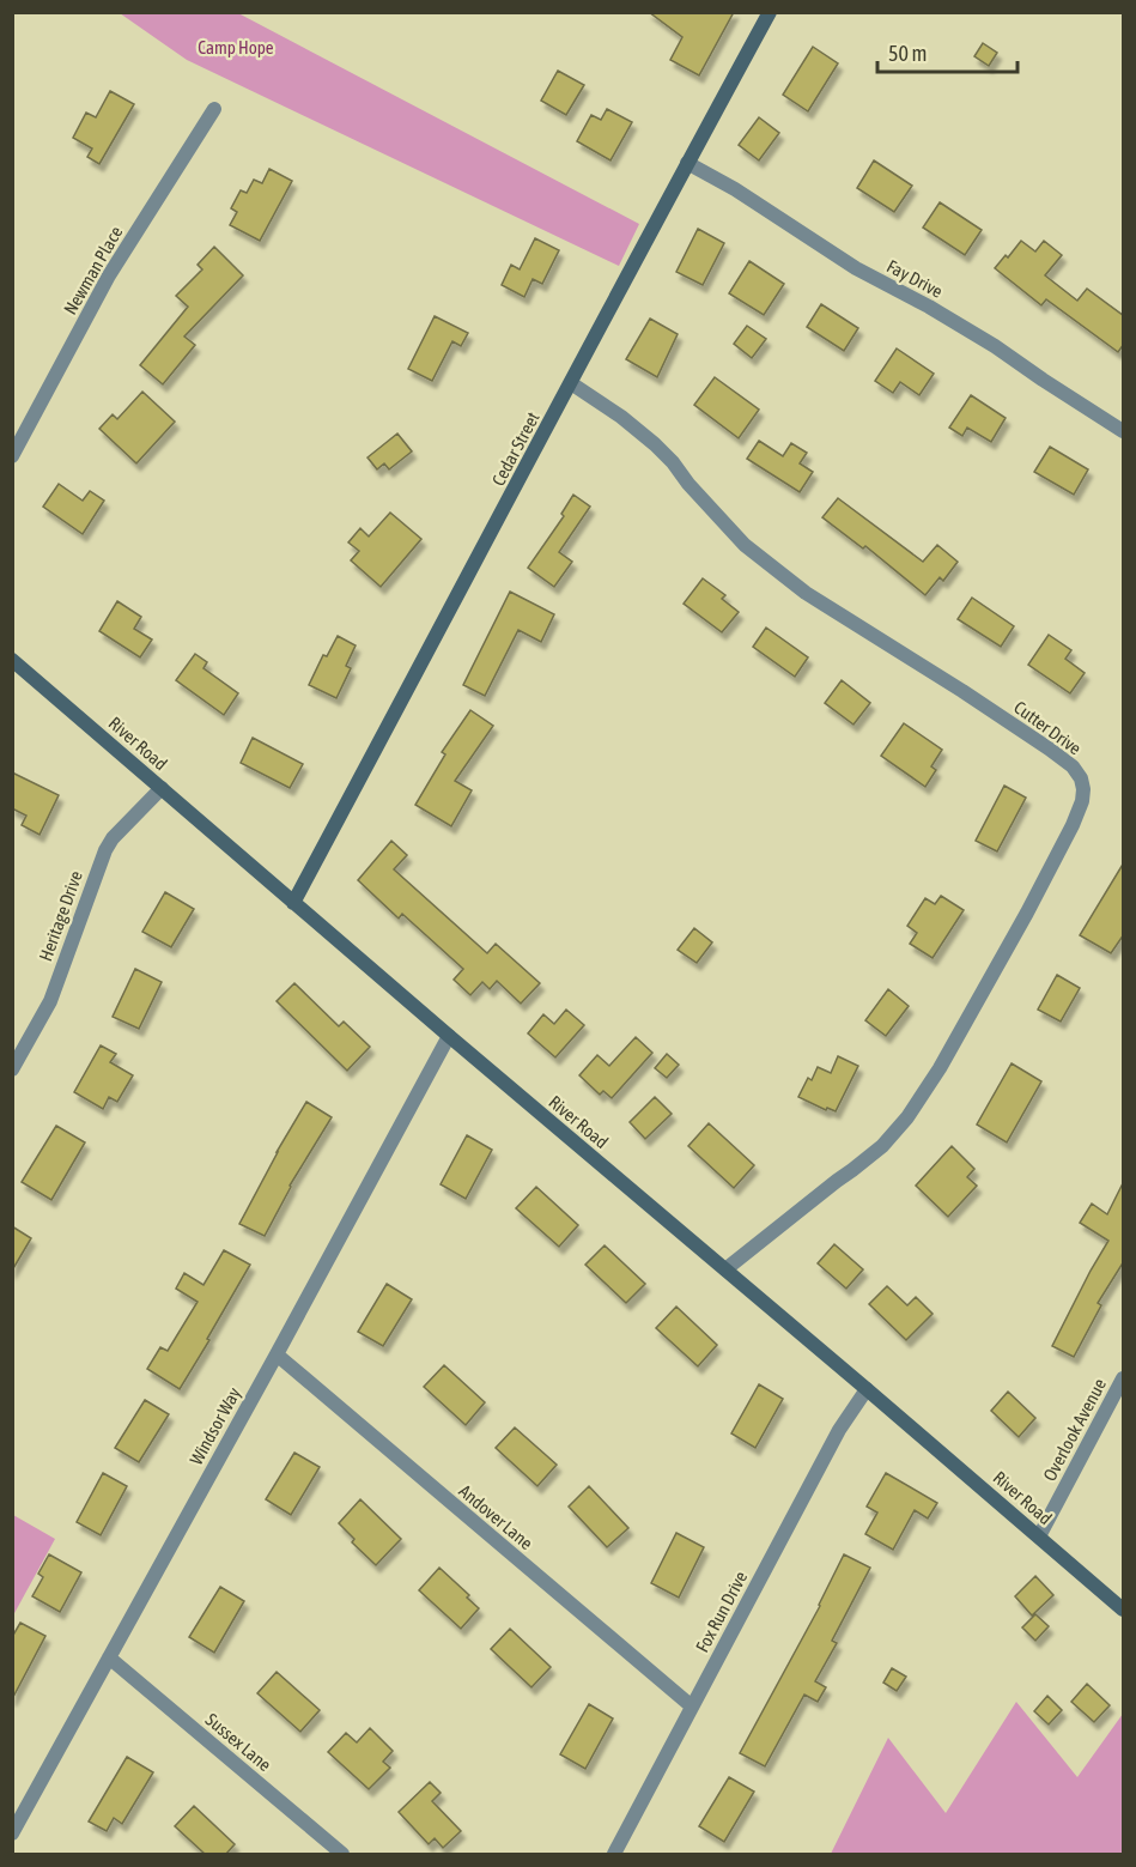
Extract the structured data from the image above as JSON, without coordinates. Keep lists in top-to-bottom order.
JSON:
{
  "streets": {
    "street": [
      "Newman Place",
      "Fay Drive",
      "Cedar Street",
      "Cutter Drive",
      "River Road",
      "Heritage Drive",
      "Windsor Way",
      "Overlook Avenue",
      "Andover Lane",
      "Fox Run Drive",
      "Sussex Lane"
    ]
  },
  "crossings": [
    ["Fay Drive", "Cedar Street"],
    ["Cedar Street", "Cutter Drive"],
    ["Cedar Street", "River Road"],
    ["Cutter Drive", "River Road"],
    ["River Road", "Heritage Drive"],
    ["River Road", "Windsor Way"],
    ["River Road", "Overlook Avenue"],
    ["River Road", "Fox Run Drive"],
    ["Windsor Way", "Andover Lane"],
    ["Windsor Way", "Sussex Lane"],
    ["Andover Lane", "Fox Run Drive"]
  ],
  "parks": ["Camp Hope"],
  "scale_bar": "50 m"
}
